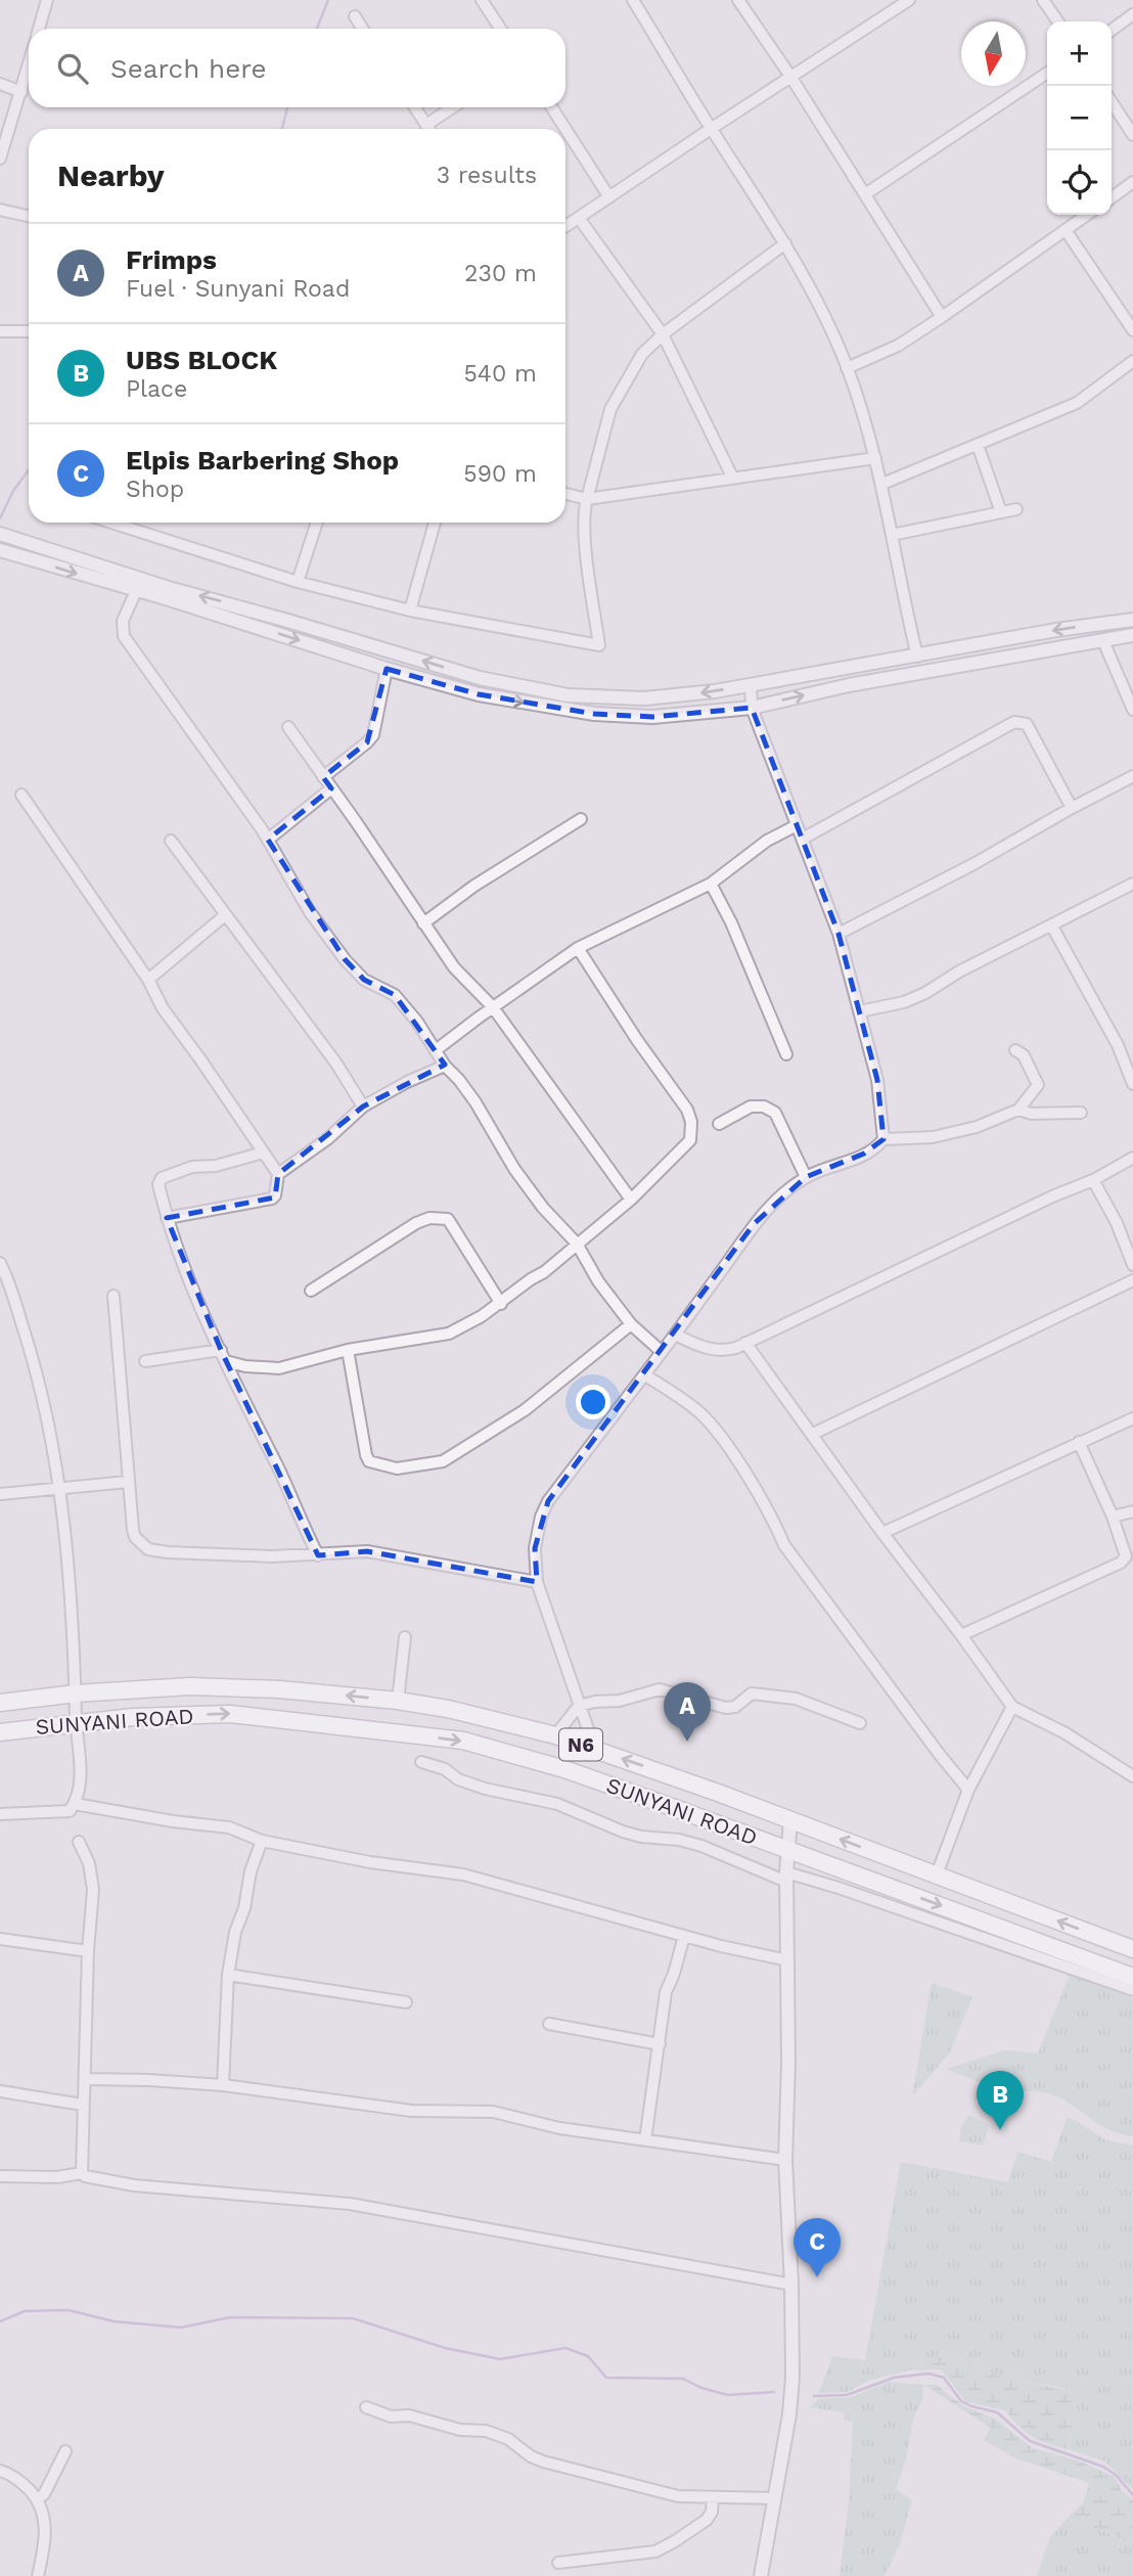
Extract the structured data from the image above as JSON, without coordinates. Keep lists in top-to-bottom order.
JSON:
{
  "streets": {
    "main road": ["SUNYANI ROAD", "N6"]
  },
  "north": "bottom",
  "page": {
    "map_buttons": ["+", "−"],
    "search": "Search here",
    "heading": ["Nearby", "3 results"],
    "list": [
      {
        "mark": "A",
        "name": "Frimps",
        "note": "Fuel · Sunyani Road",
        "value": "230 m"
      },
      {
        "mark": "B",
        "name": "UBS BLOCK",
        "note": "Place",
        "value": "540 m"
      },
      {
        "mark": "C",
        "name": "Elpis Barbering Shop",
        "note": "Shop",
        "value": "590 m"
      }
    ],
    "pins": ["A", "B", "C"]
  }
}
